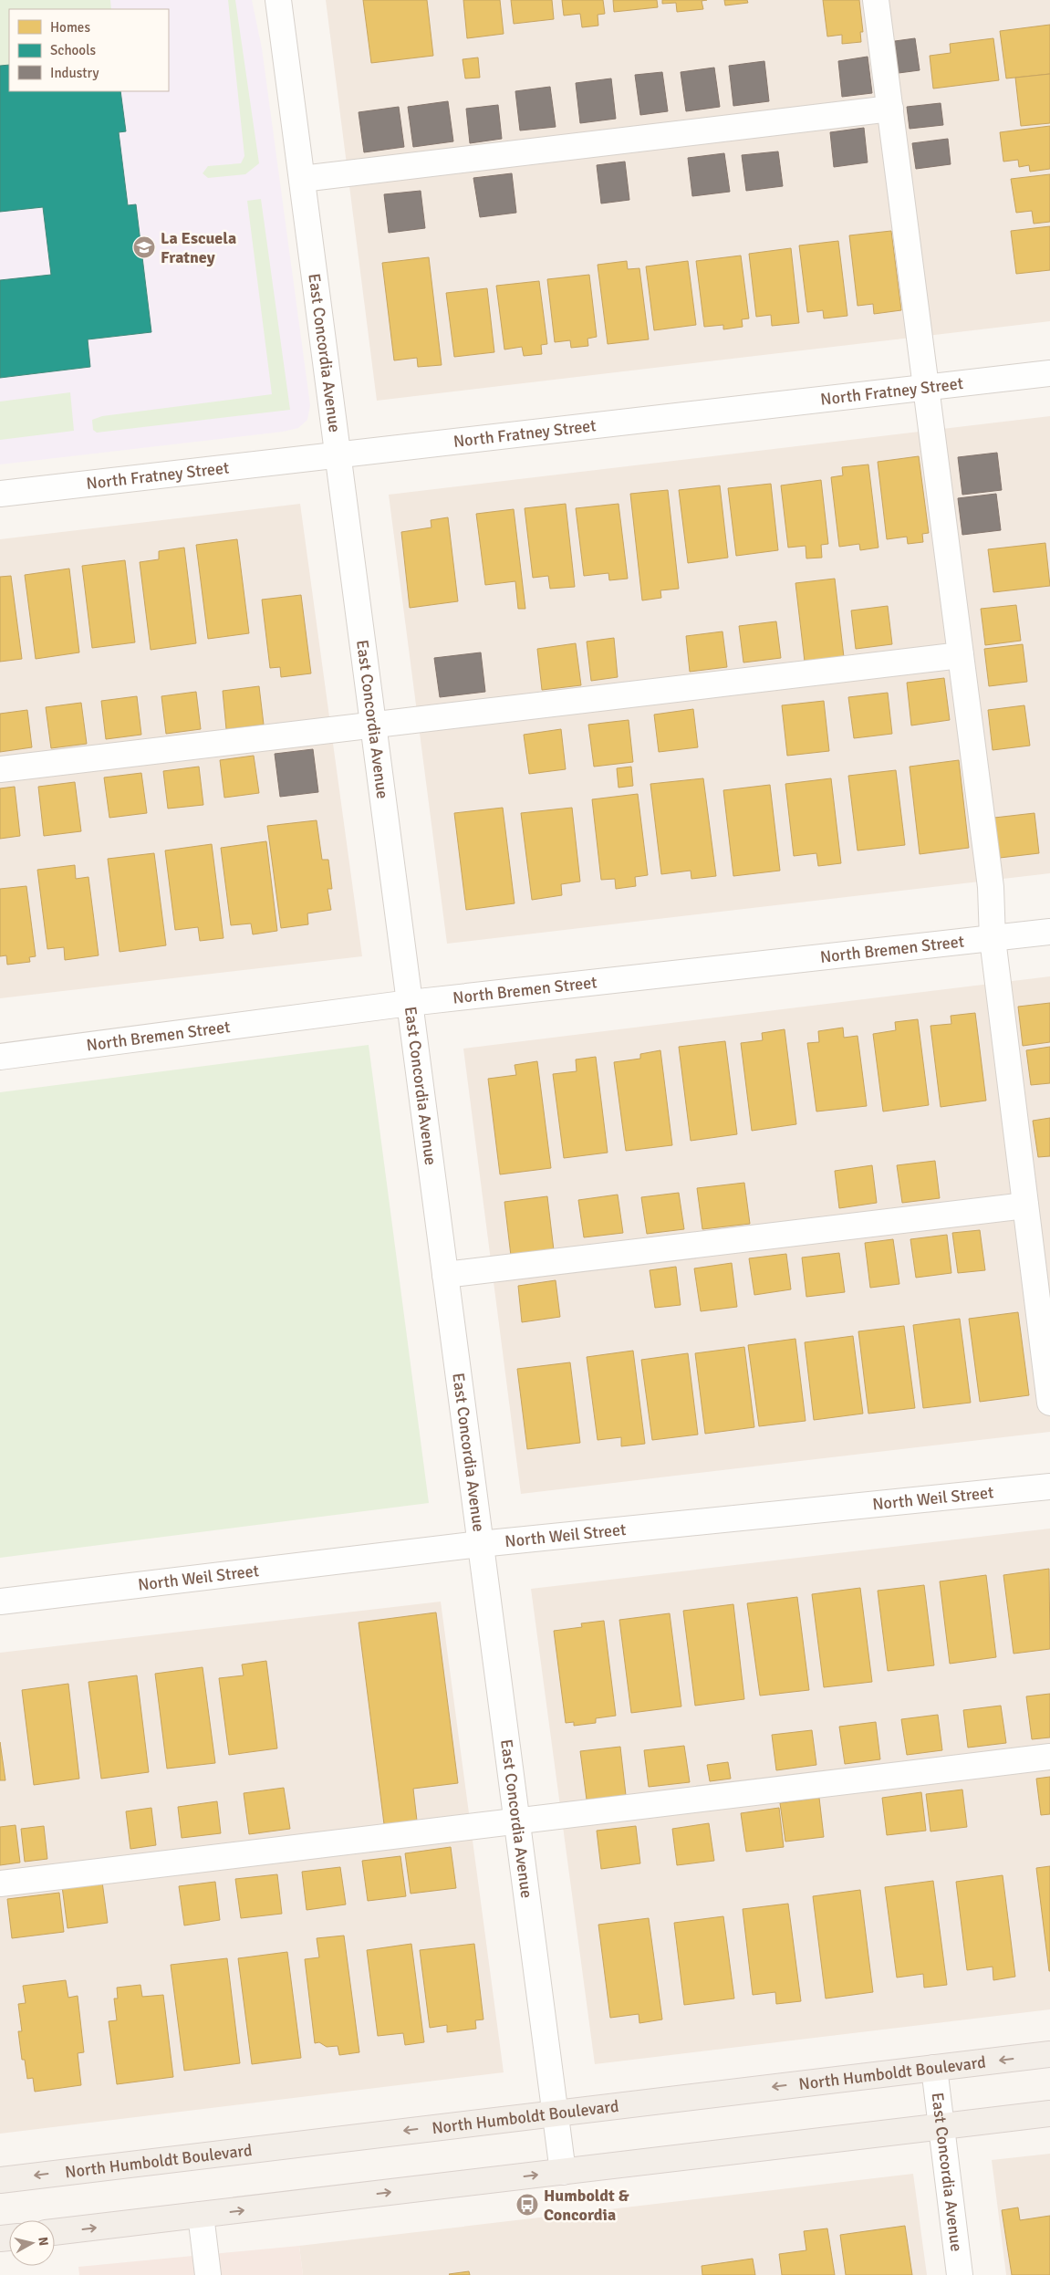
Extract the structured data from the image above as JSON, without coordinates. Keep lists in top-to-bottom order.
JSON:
{
  "streets": {
    "main road": ["North Humboldt Boulevard"],
    "street": [
      "East Concordia Avenue",
      "North Fratney Street",
      "North Bremen Street",
      "North Weil Street"
    ]
  },
  "crossings": [
    ["East Concordia Avenue", "North Fratney Street"],
    ["East Concordia Avenue", "North Bremen Street"],
    ["East Concordia Avenue", "North Weil Street"],
    ["East Concordia Avenue", "North Humboldt Boulevard"]
  ],
  "places": {
    "school or university": ["La Escuela Fratney"],
    "bus stop": ["Humboldt & Concordia"]
  },
  "legend": ["Homes", "Schools", "Industry"],
  "north": "right"
}
